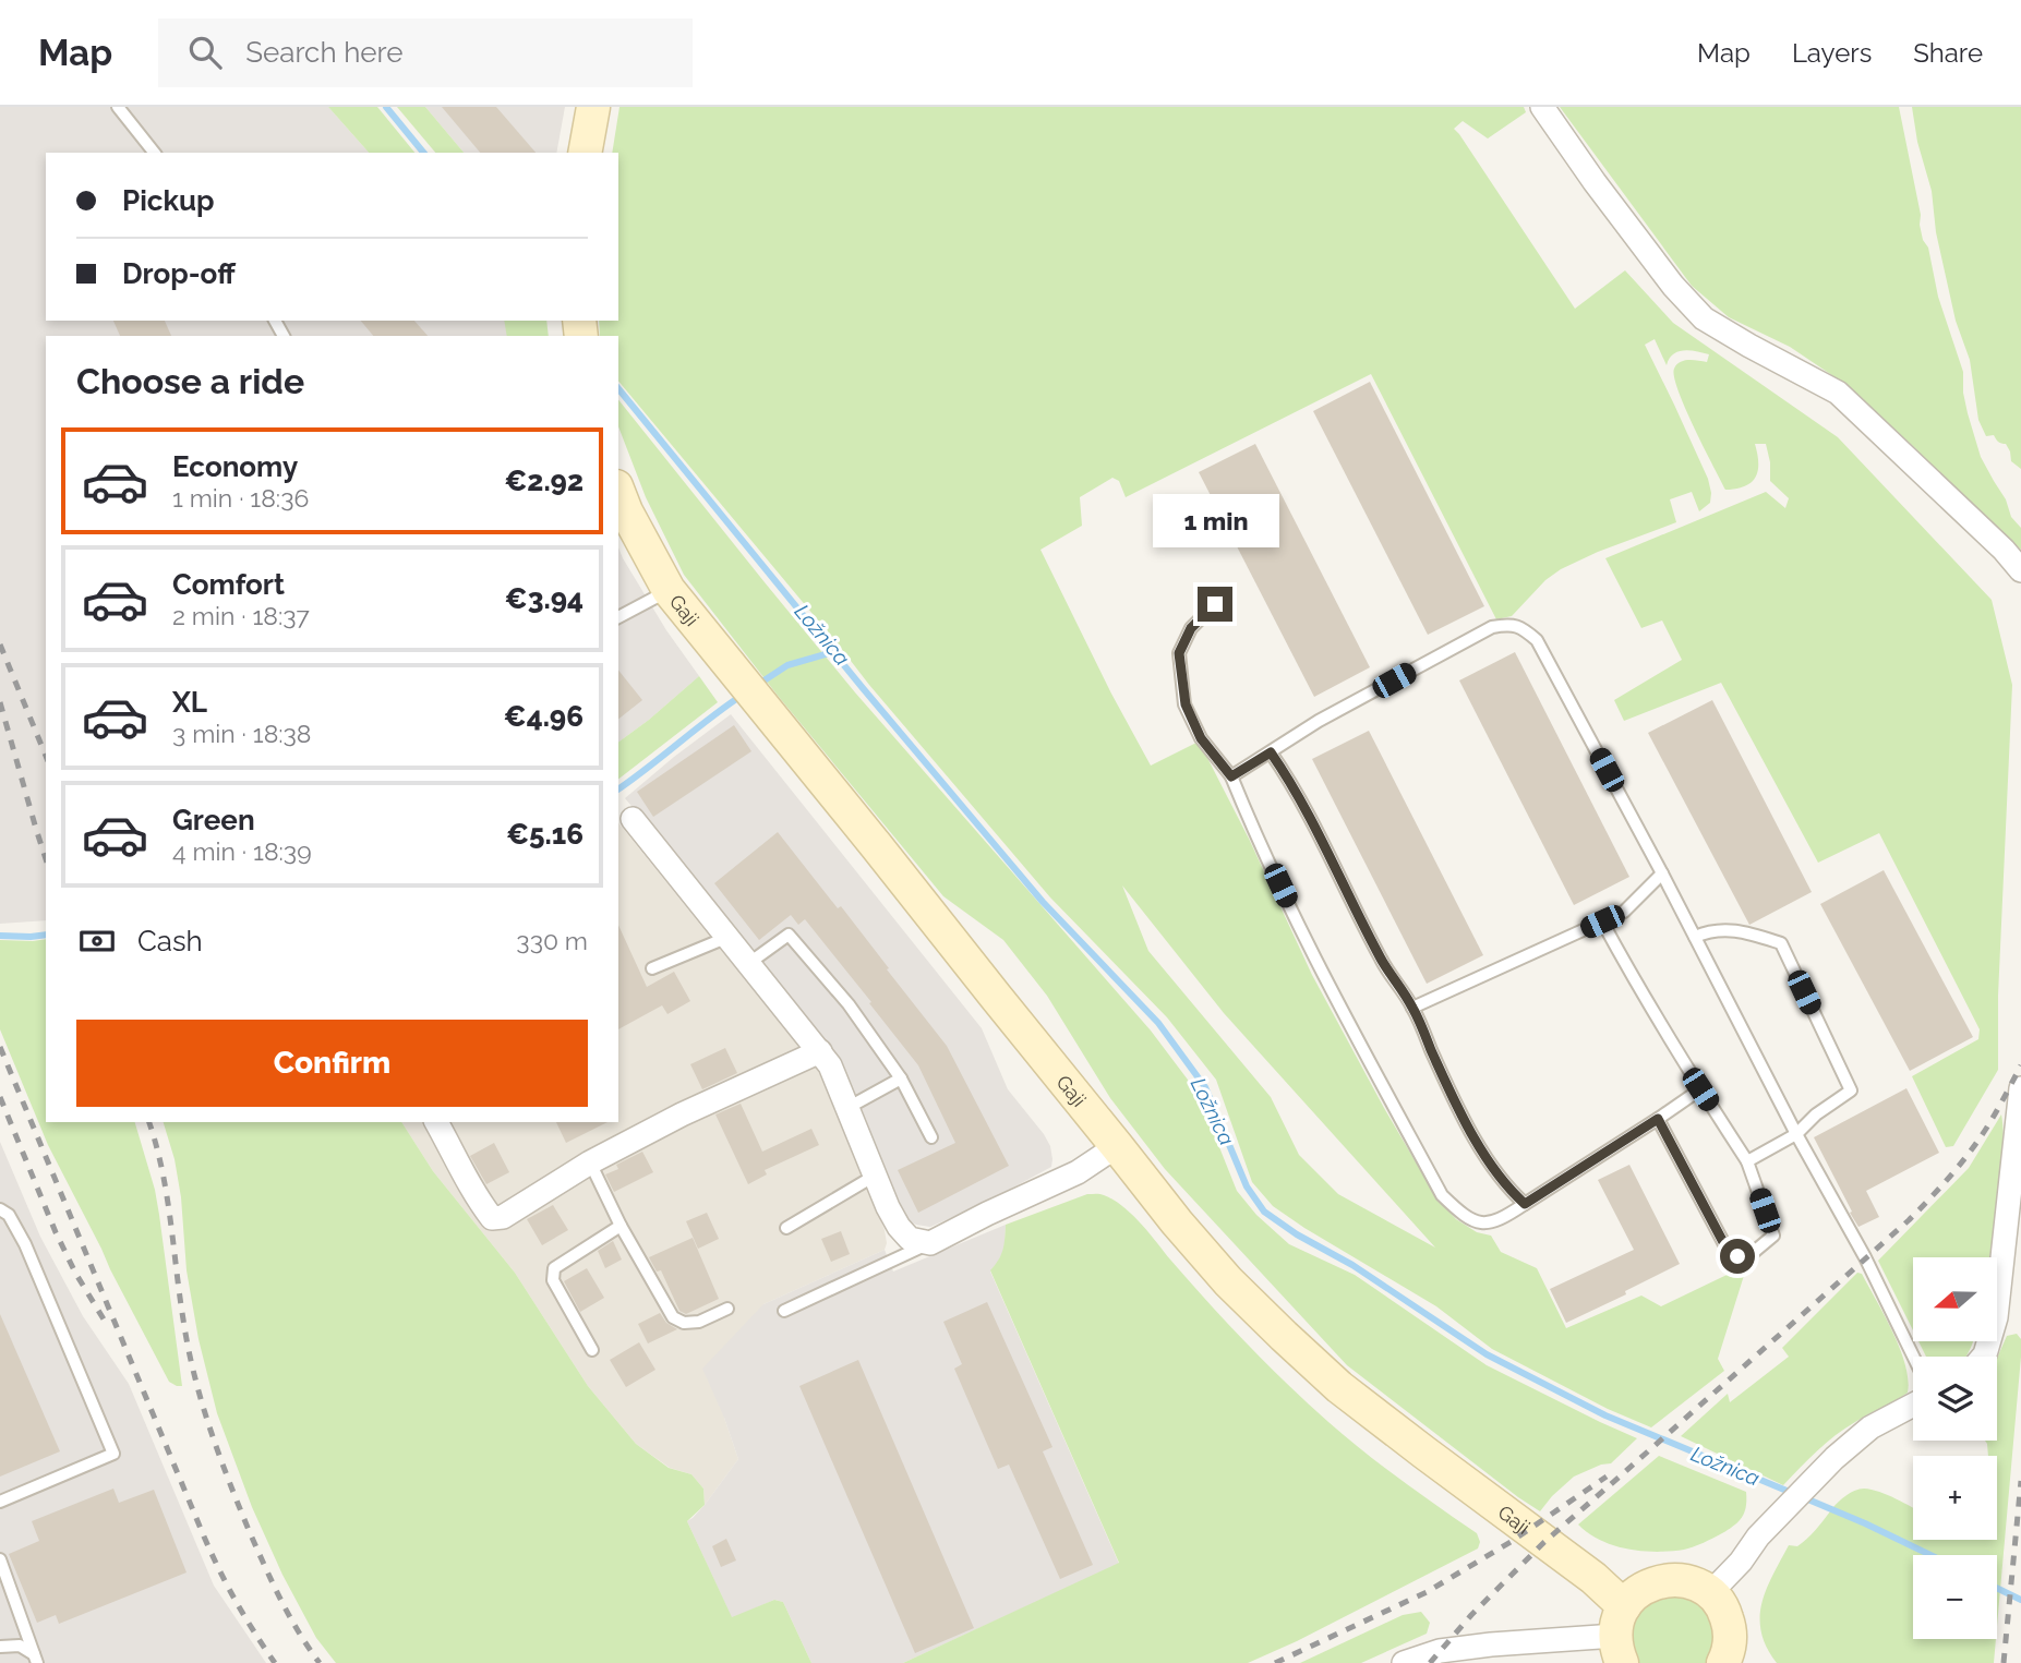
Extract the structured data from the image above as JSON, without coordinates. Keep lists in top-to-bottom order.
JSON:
{
  "streets": {
    "street": ["Gaji"]
  },
  "water": ["Ložnica"],
  "north": "left",
  "page": {
    "header": "Map",
    "search": "Search here",
    "nav": ["Map", "Layers", "Share"],
    "banner": ["Pickup", "Drop-off"],
    "heading": "Choose a ride",
    "list": [
      {
        "name": "Economy",
        "note": "1 min · 18:36",
        "value": "€2.92"
      },
      {
        "name": "Comfort",
        "note": "2 min · 18:37",
        "value": "€3.94"
      },
      {
        "name": "XL",
        "note": "3 min · 18:38",
        "value": "€4.96"
      },
      {
        "name": "Green",
        "note": "4 min · 18:39",
        "value": "€5.16"
      }
    ],
    "bubble": "1 min",
    "pay": ["Cash", "330 m"],
    "buttons": "Confirm",
    "map_buttons": ["+", "−"]
  }
}
